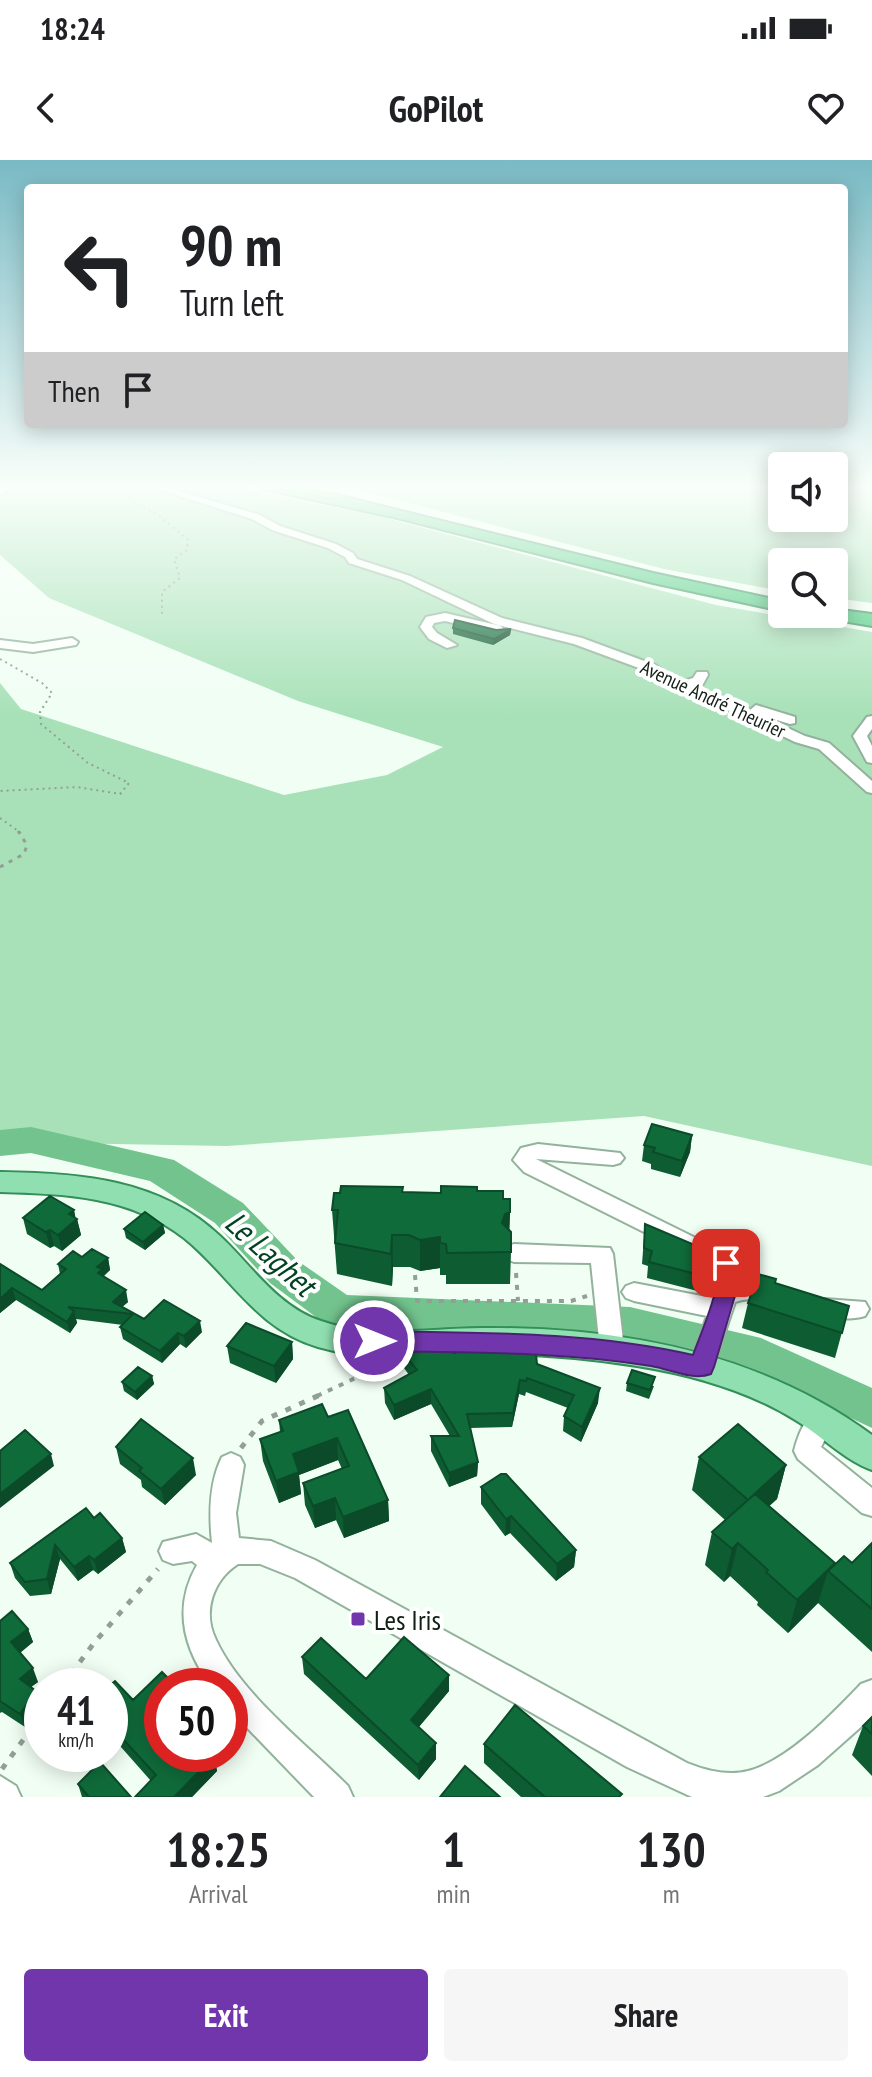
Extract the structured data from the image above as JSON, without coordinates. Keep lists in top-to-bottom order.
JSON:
{
  "streets": {
    "street": ["Avenue André Theurier"]
  },
  "water": ["Le Laghet"],
  "places": {
    "transit": ["Les Iris"]
  },
  "page": {
    "status": "18:24",
    "header": "GoPilot",
    "turn": ["90 m", "Turn left"],
    "then": "Then",
    "speed": "41 km/h",
    "limit": "50",
    "eta": [
      "18:25",
      "Arrival",
      "1",
      "min",
      "130",
      "m"
    ],
    "buttons": ["Exit", "Share"]
  }
}
